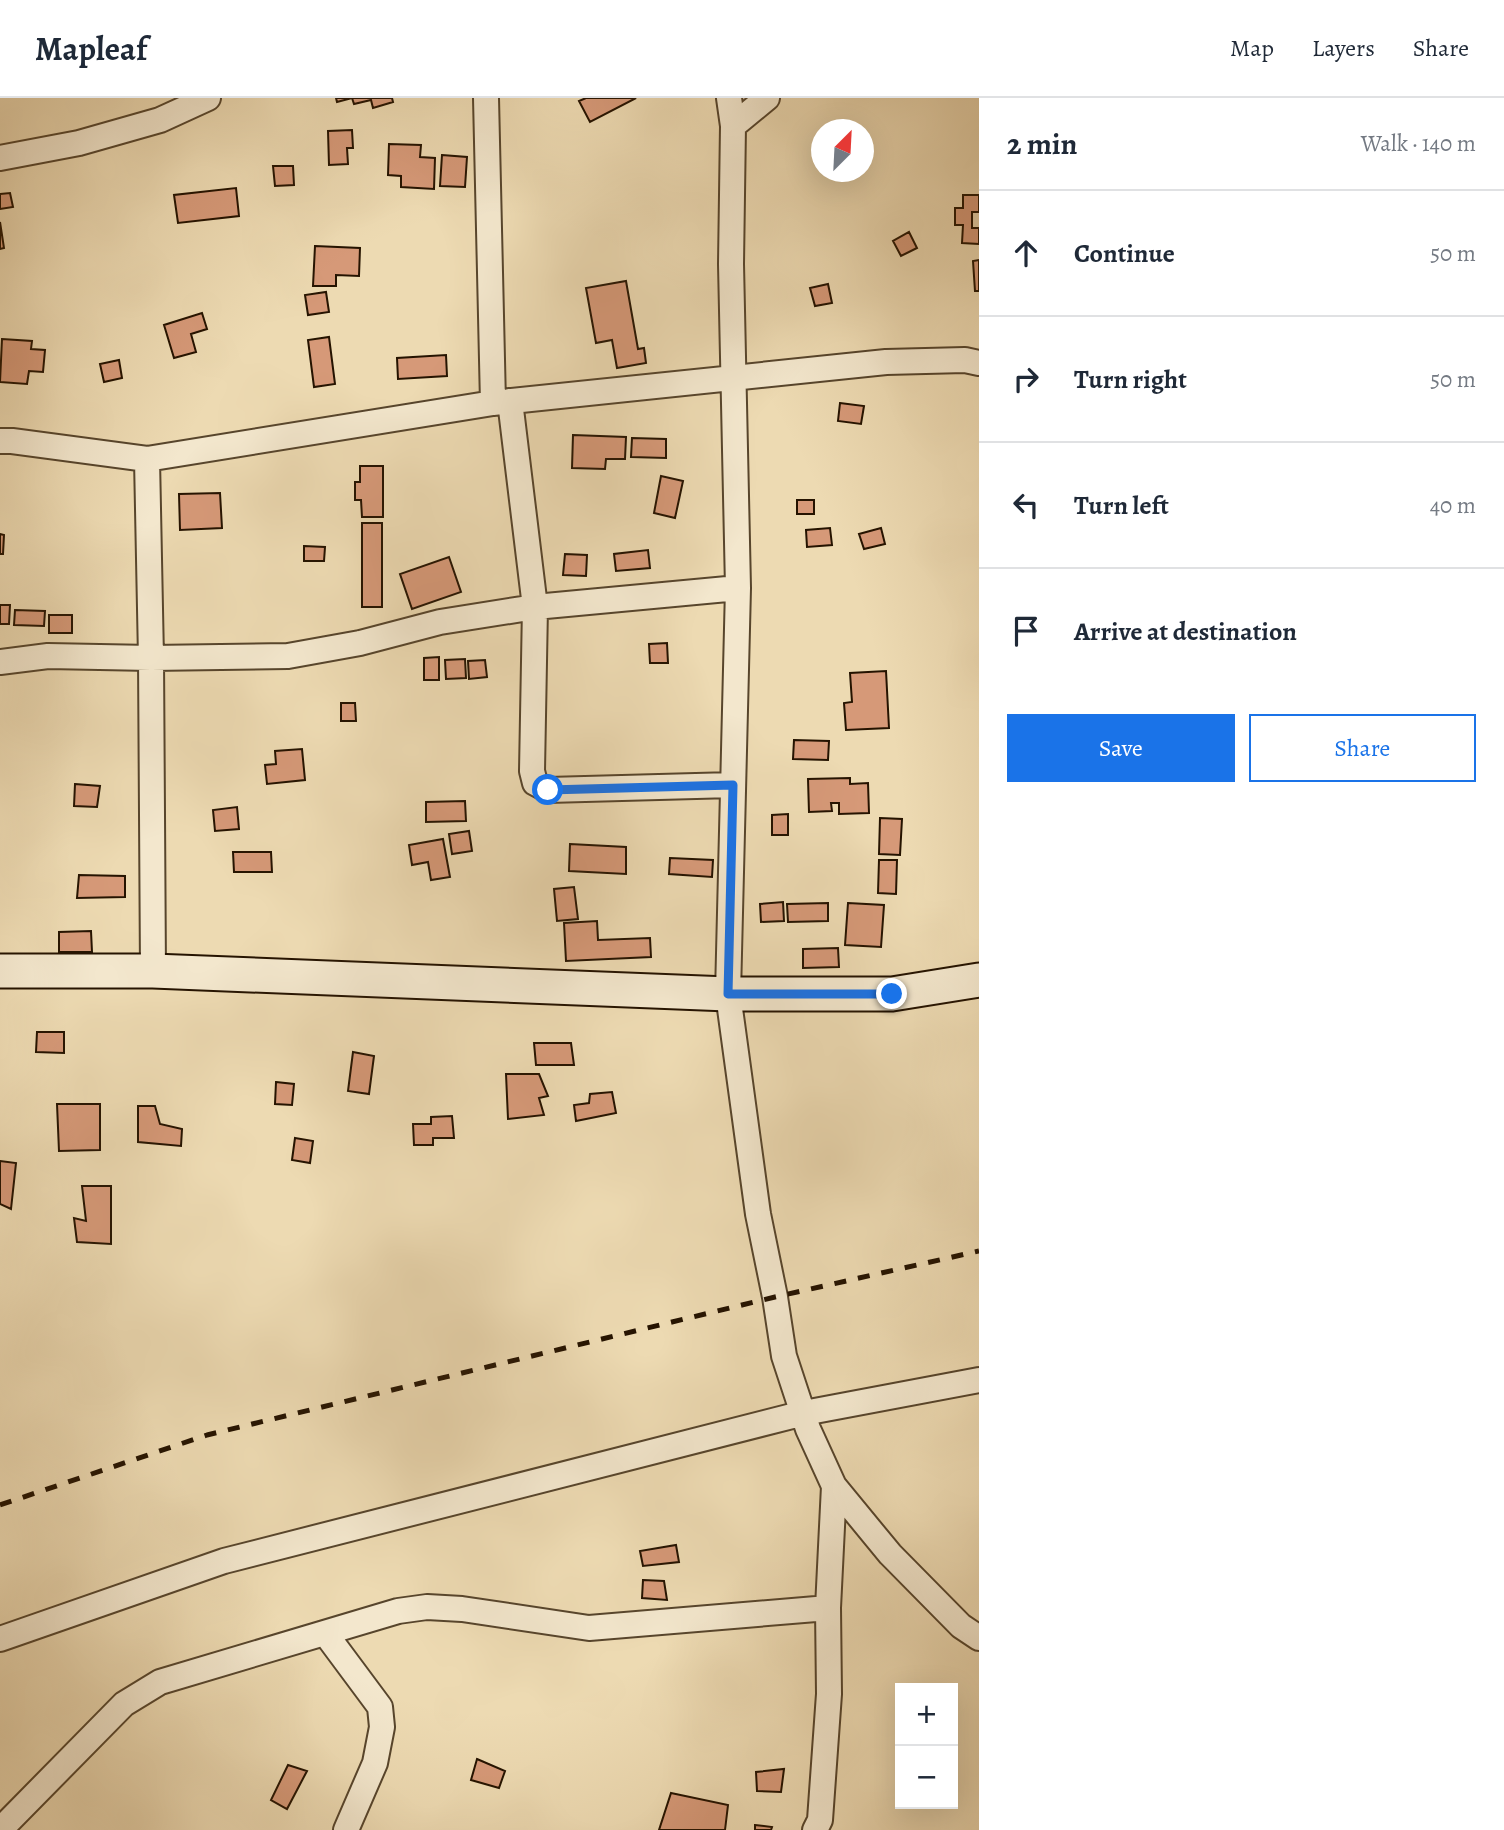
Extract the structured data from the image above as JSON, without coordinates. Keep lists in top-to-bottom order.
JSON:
{
  "north": "top right",
  "page": {
    "header": "Mapleaf",
    "nav": ["Map", "Layers", "Share"],
    "heading": ["2 min", "Walk · 140 m"],
    "list": [
      ["Continue", "50 m"],
      ["Turn right", "50 m"],
      ["Turn left", "40 m"],
      "Arrive at destination"
    ],
    "buttons": ["Save", "Share"],
    "map_buttons": ["+", "−"]
  }
}
